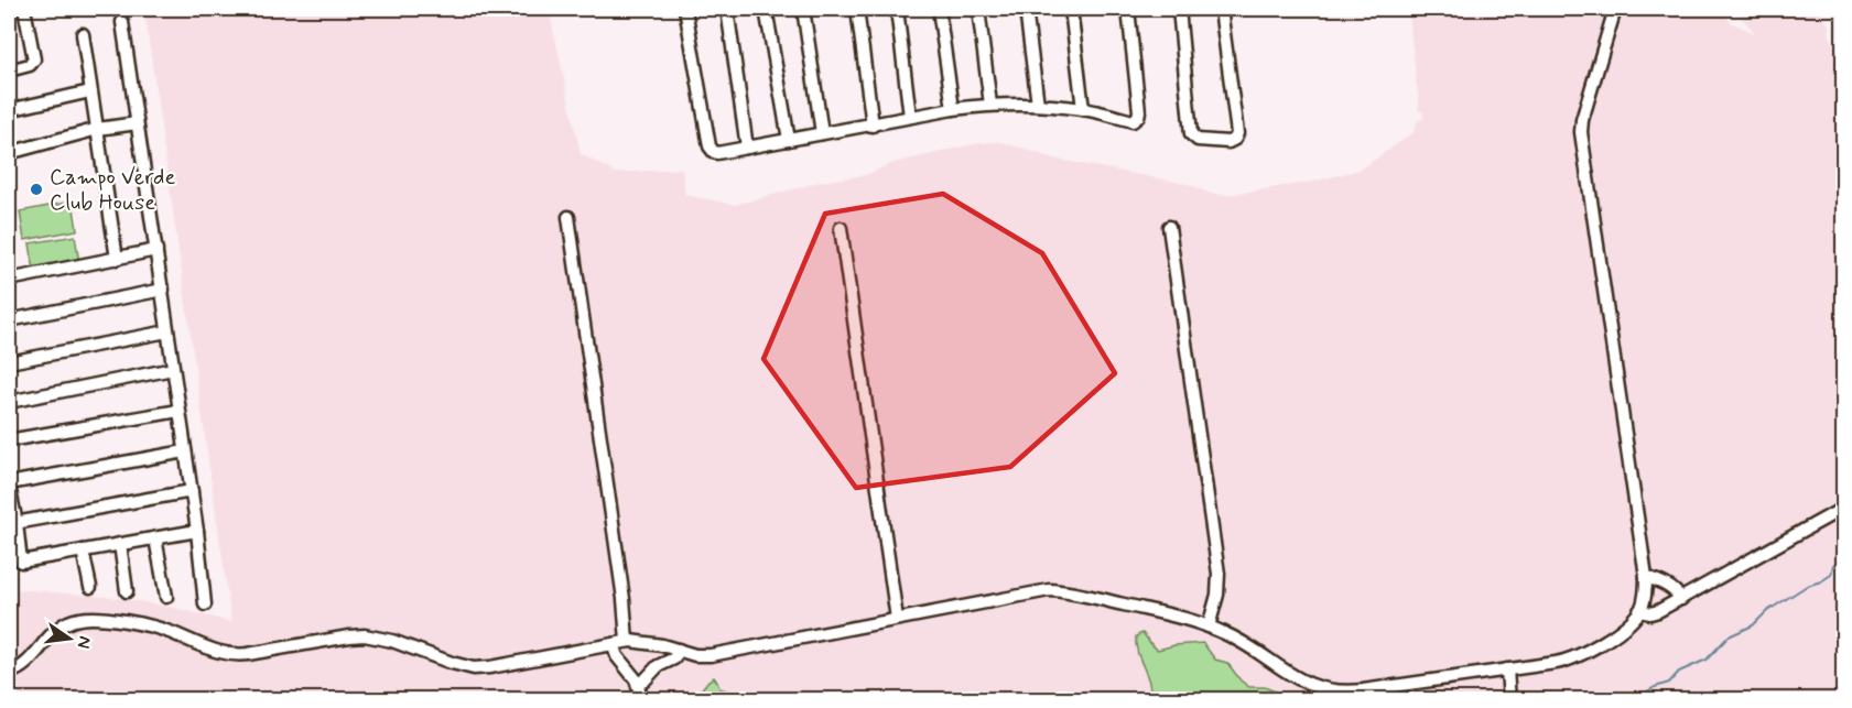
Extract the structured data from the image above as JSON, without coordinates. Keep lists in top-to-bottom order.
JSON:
{
  "places": ["Campo Verde Club House"],
  "north": "right"
}
